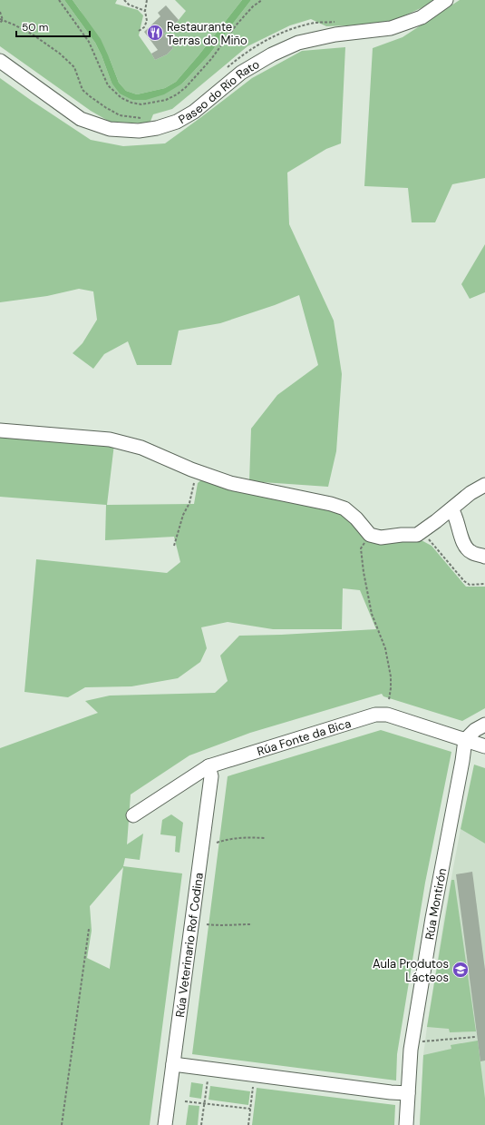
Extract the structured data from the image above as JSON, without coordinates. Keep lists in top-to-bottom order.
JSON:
{
  "streets": {
    "street": [
      "Paseo do Río Rato",
      "Rúa Fonte da Bica",
      "Rúa Montirón",
      "Rúa Veterinario Rof Codina"
    ]
  },
  "crossings": [
    ["Rúa Fonte da Bica", "Rúa Montirón"],
    ["Rúa Fonte da Bica", "Rúa Veterinario Rof Codina"]
  ],
  "places": {
    "restaurant": ["Restaurante Terras do Miño"],
    "school or university": ["Aula Produtos Lácteos"]
  },
  "scale_bar": "50 m"
}
